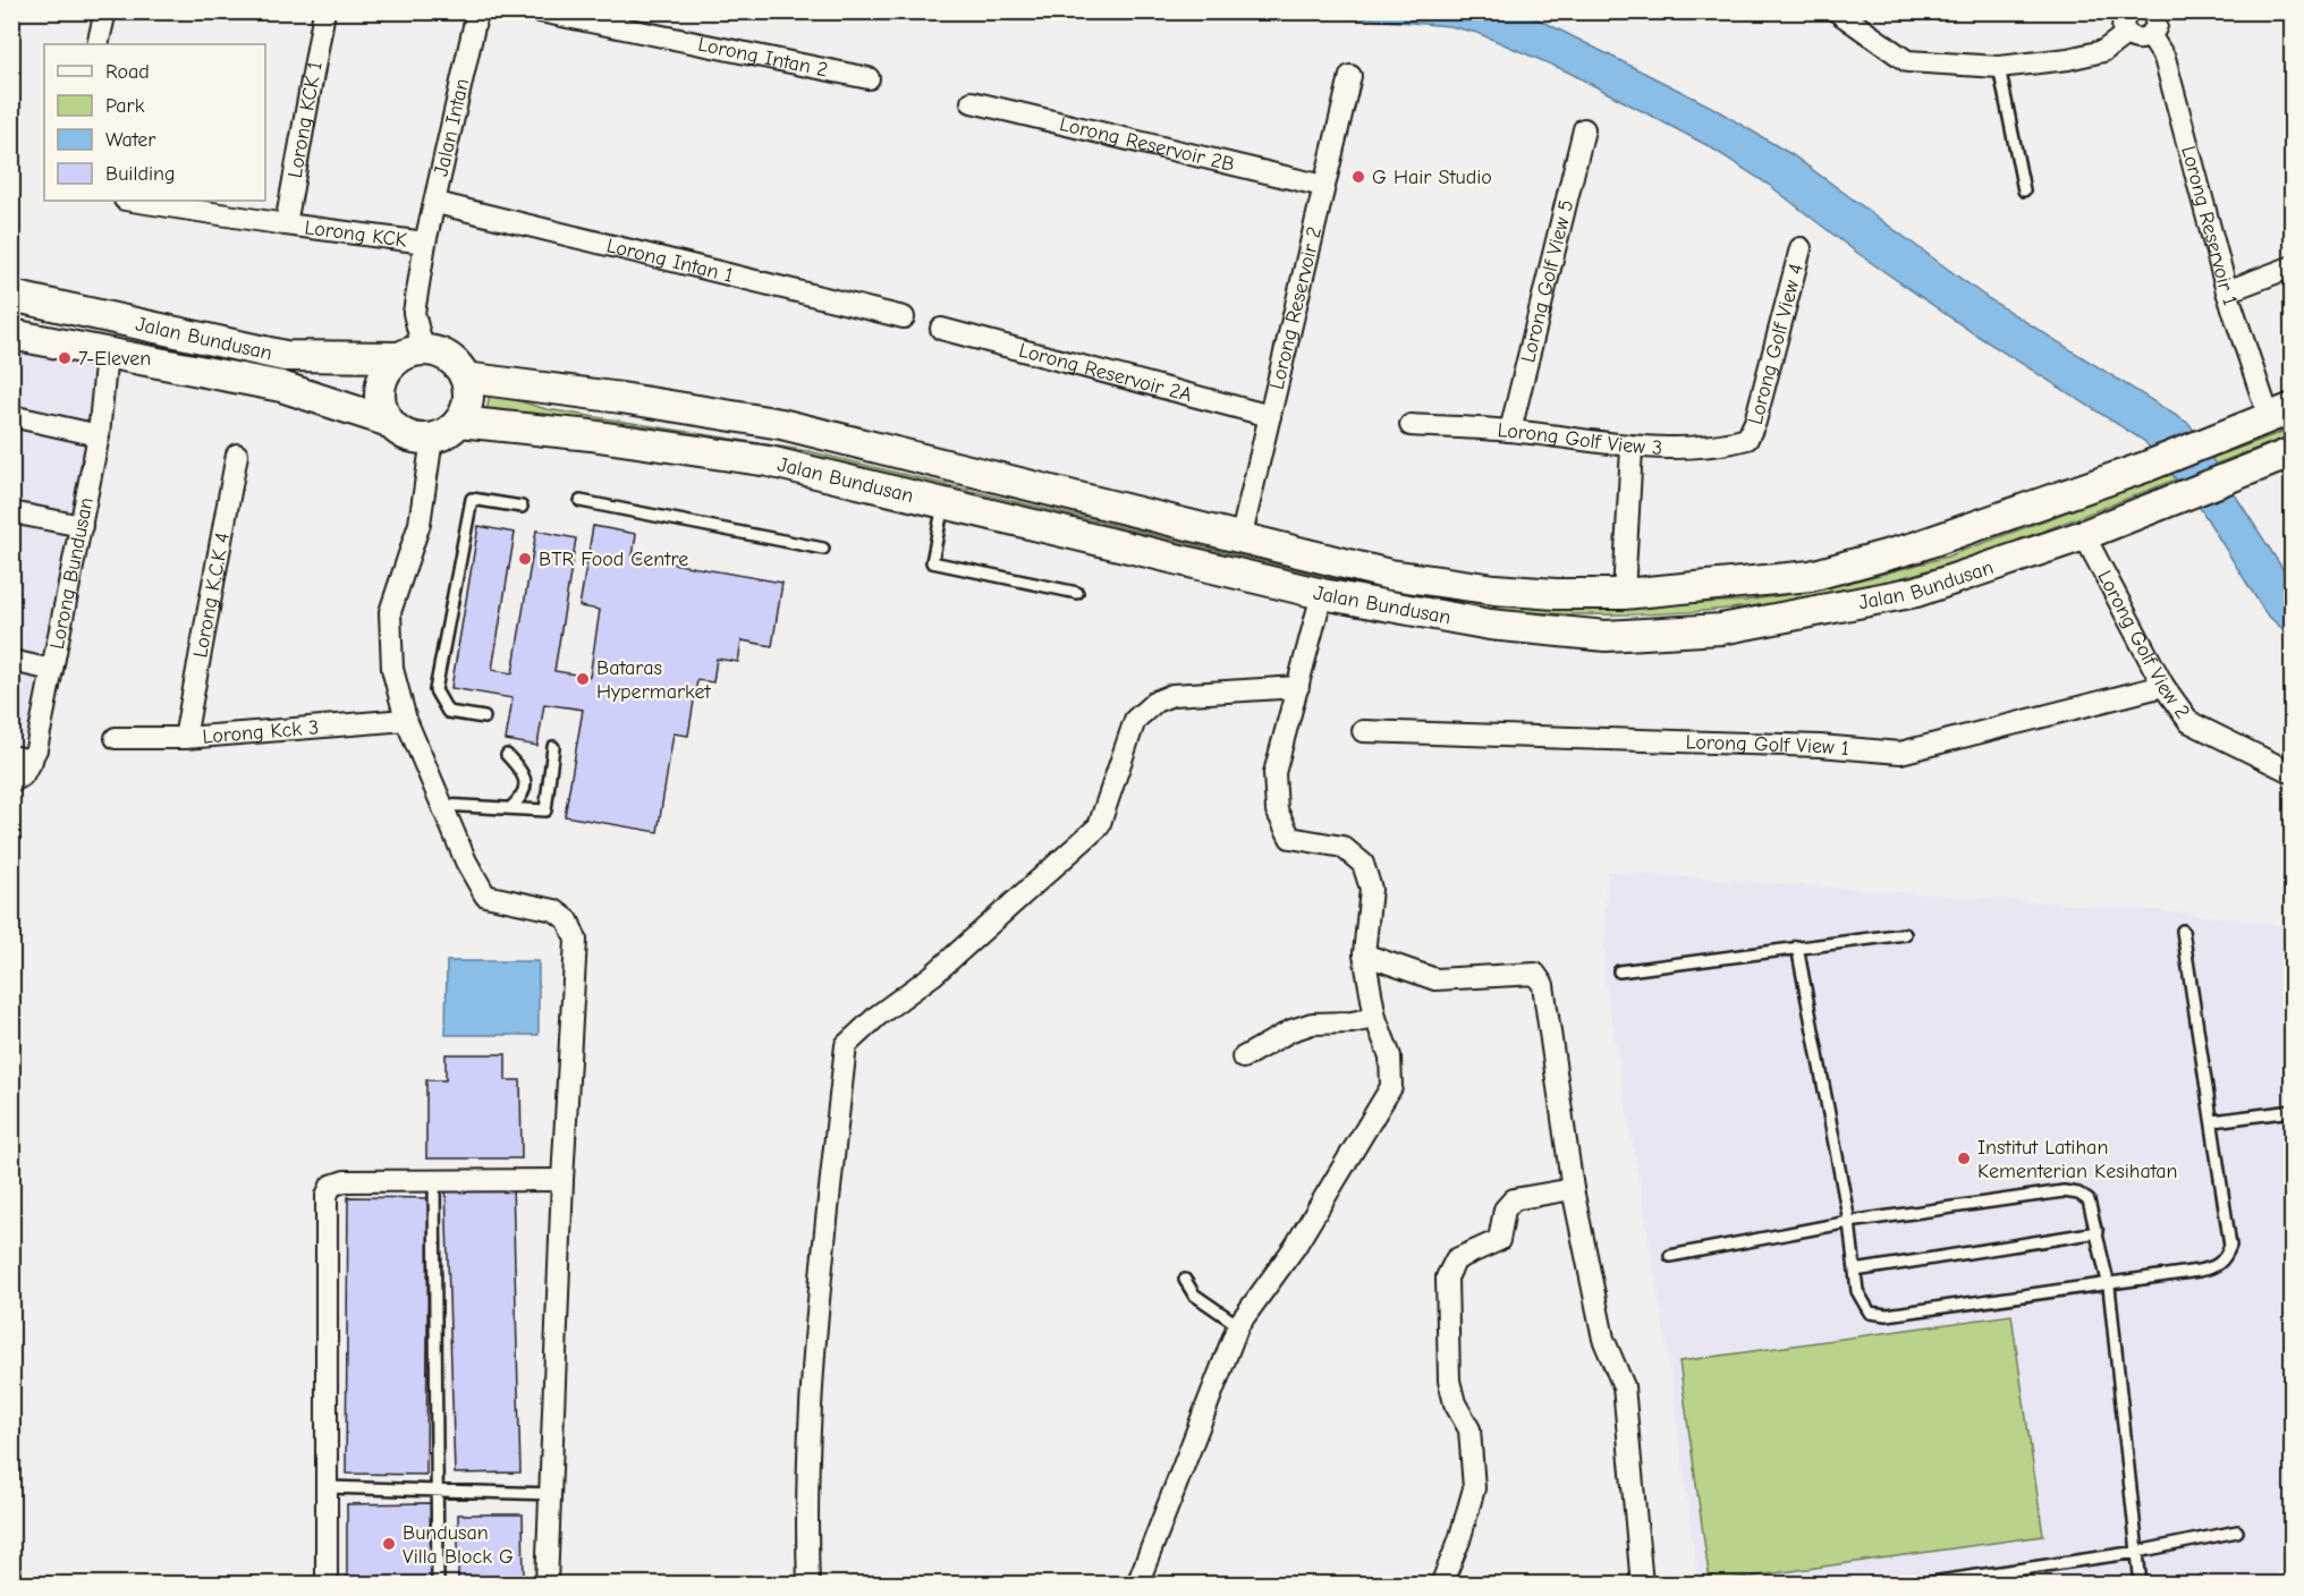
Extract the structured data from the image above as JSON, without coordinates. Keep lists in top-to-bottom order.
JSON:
{
  "streets": {
    "main road": ["Jalan Bundusan"],
    "street": [
      "Lorong Intan 2",
      "Lorong KCK 1",
      "Jalan Intan",
      "Lorong Reservoir 2B",
      "Lorong Reservoir 1",
      "Lorong KCK",
      "Lorong Intan 1",
      "Lorong Golf View 5",
      "Lorong Reservoir 2",
      "Lorong Golf View 4",
      "Lorong Reservoir 2A",
      "Lorong Golf View 3",
      "Lorong Bundusan",
      "Lorong K.C.K 4",
      "Lorong Golf View 2",
      "Lorong Kck 3",
      "Lorong Golf View 1"
    ]
  },
  "crossings": [
    ["Lorong KCK 1", "Lorong KCK"],
    ["Jalan Intan", "Lorong KCK"],
    ["Jalan Intan", "Lorong Intan 1"],
    ["Jalan Intan", "Jalan Bundusan"],
    ["Lorong Reservoir 2B", "Lorong Reservoir 2"],
    ["Lorong Reservoir 1", "Jalan Bundusan"],
    ["Lorong Golf View 5", "Lorong Golf View 3"],
    ["Lorong Reservoir 2", "Jalan Bundusan"],
    ["Lorong Reservoir 2", "Lorong Reservoir 2A"],
    ["Jalan Bundusan", "Lorong Bundusan"],
    ["Jalan Bundusan", "Lorong Golf View 2"],
    ["Lorong Golf View 4", "Lorong Golf View 3"],
    ["Lorong K.C.K 4", "Lorong Kck 3"],
    ["Lorong Golf View 2", "Lorong Golf View 1"]
  ],
  "places": [
    "G Hair Studio",
    "7-Eleven",
    "BTR Food Centre",
    "Bataras Hypermarket",
    "Institut Latihan Kementerian Kesihatan",
    "Bundusan Villa Block G"
  ],
  "legend": [
    "Road",
    "Park",
    "Water",
    "Building"
  ]
}
